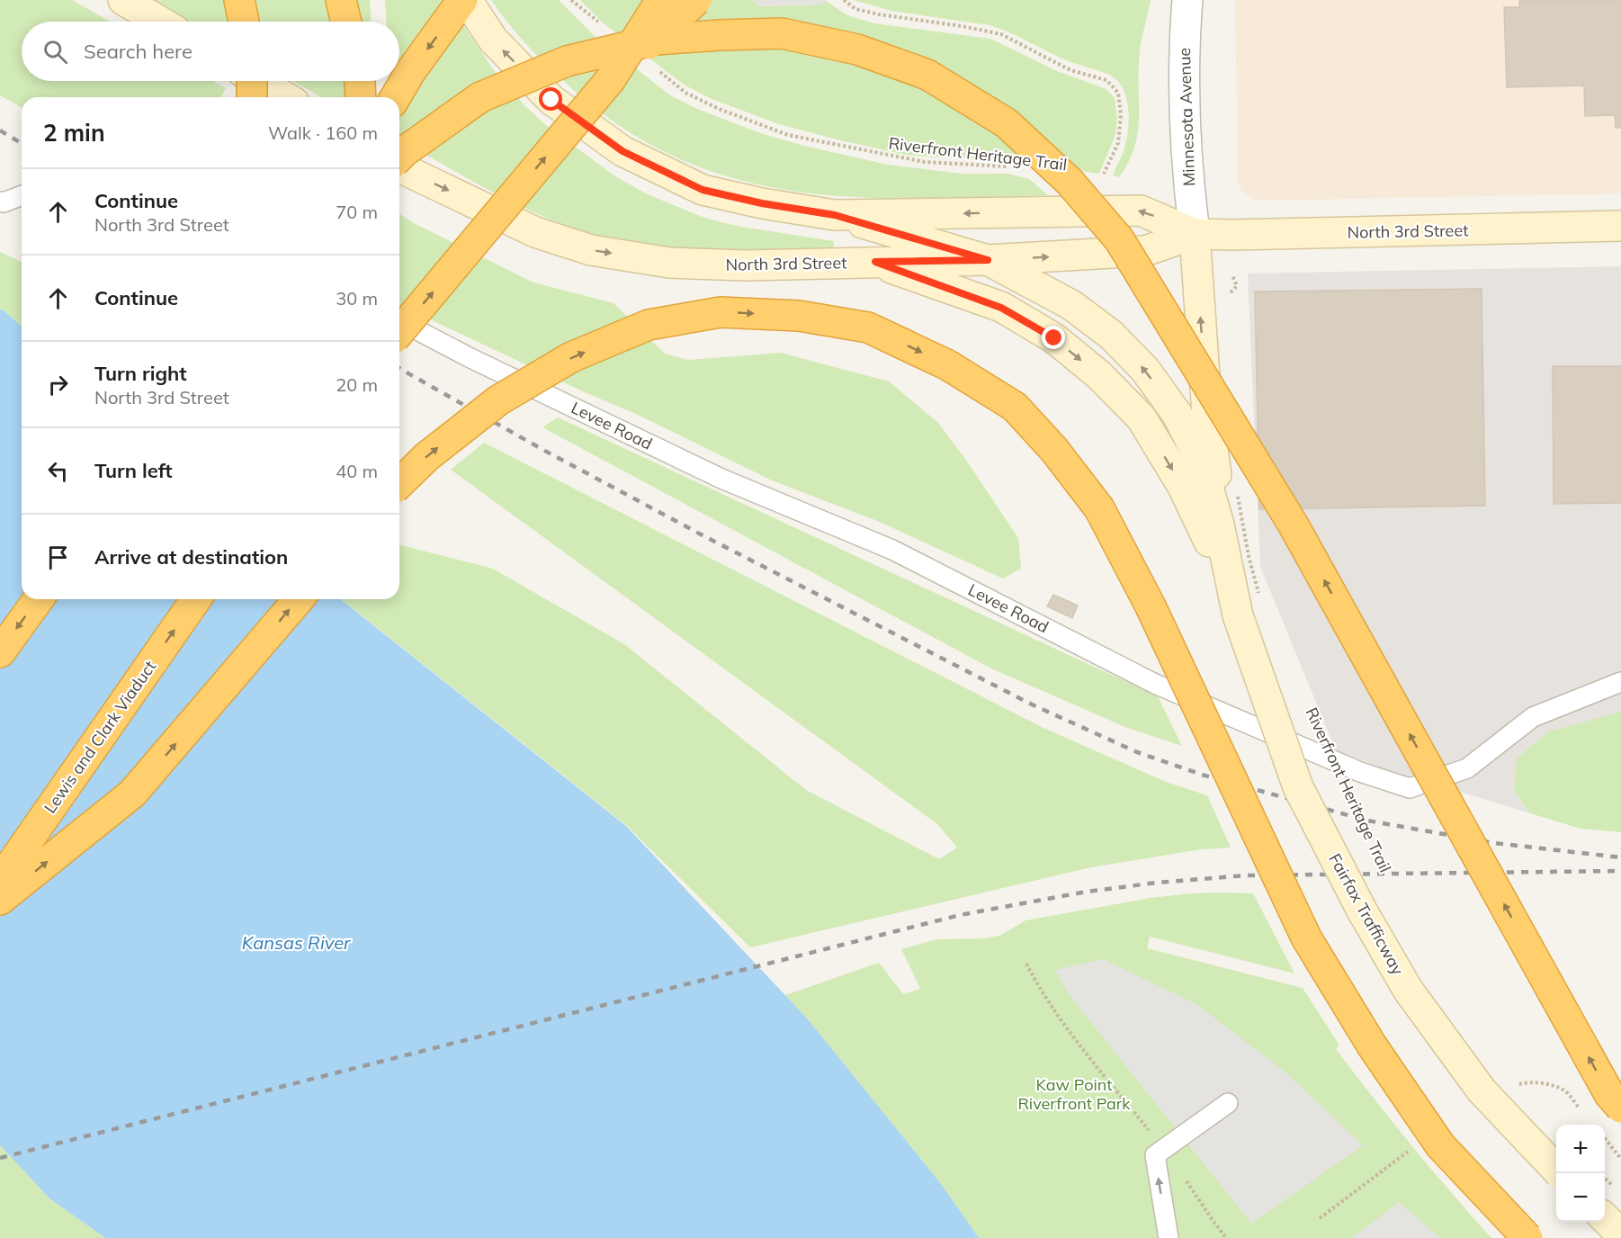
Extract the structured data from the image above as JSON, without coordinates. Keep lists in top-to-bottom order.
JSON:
{
  "streets": {
    "highway": ["Lewis and Clark Viaduct"],
    "main road": ["North 3rd Street", "Fairfax Trafficway"],
    "street": ["Minnesota Avenue"],
    "lane": ["Levee Road"],
    "path": ["Riverfront Heritage Trail"]
  },
  "crossings": [
    ["Minnesota Avenue", "North 3rd Street"]
  ],
  "water": ["Kansas River"],
  "parks": ["Kaw Point Riverfront Park"],
  "page": {
    "search": "Search here",
    "heading": ["2 min", "Walk · 160 m"],
    "list": [
      ["Continue", "North 3rd Street", "70 m"],
      ["Continue", "30 m"],
      ["Turn right", "North 3rd Street", "20 m"],
      ["Turn left", "40 m"],
      "Arrive at destination"
    ],
    "map_buttons": ["+", "−"]
  }
}
